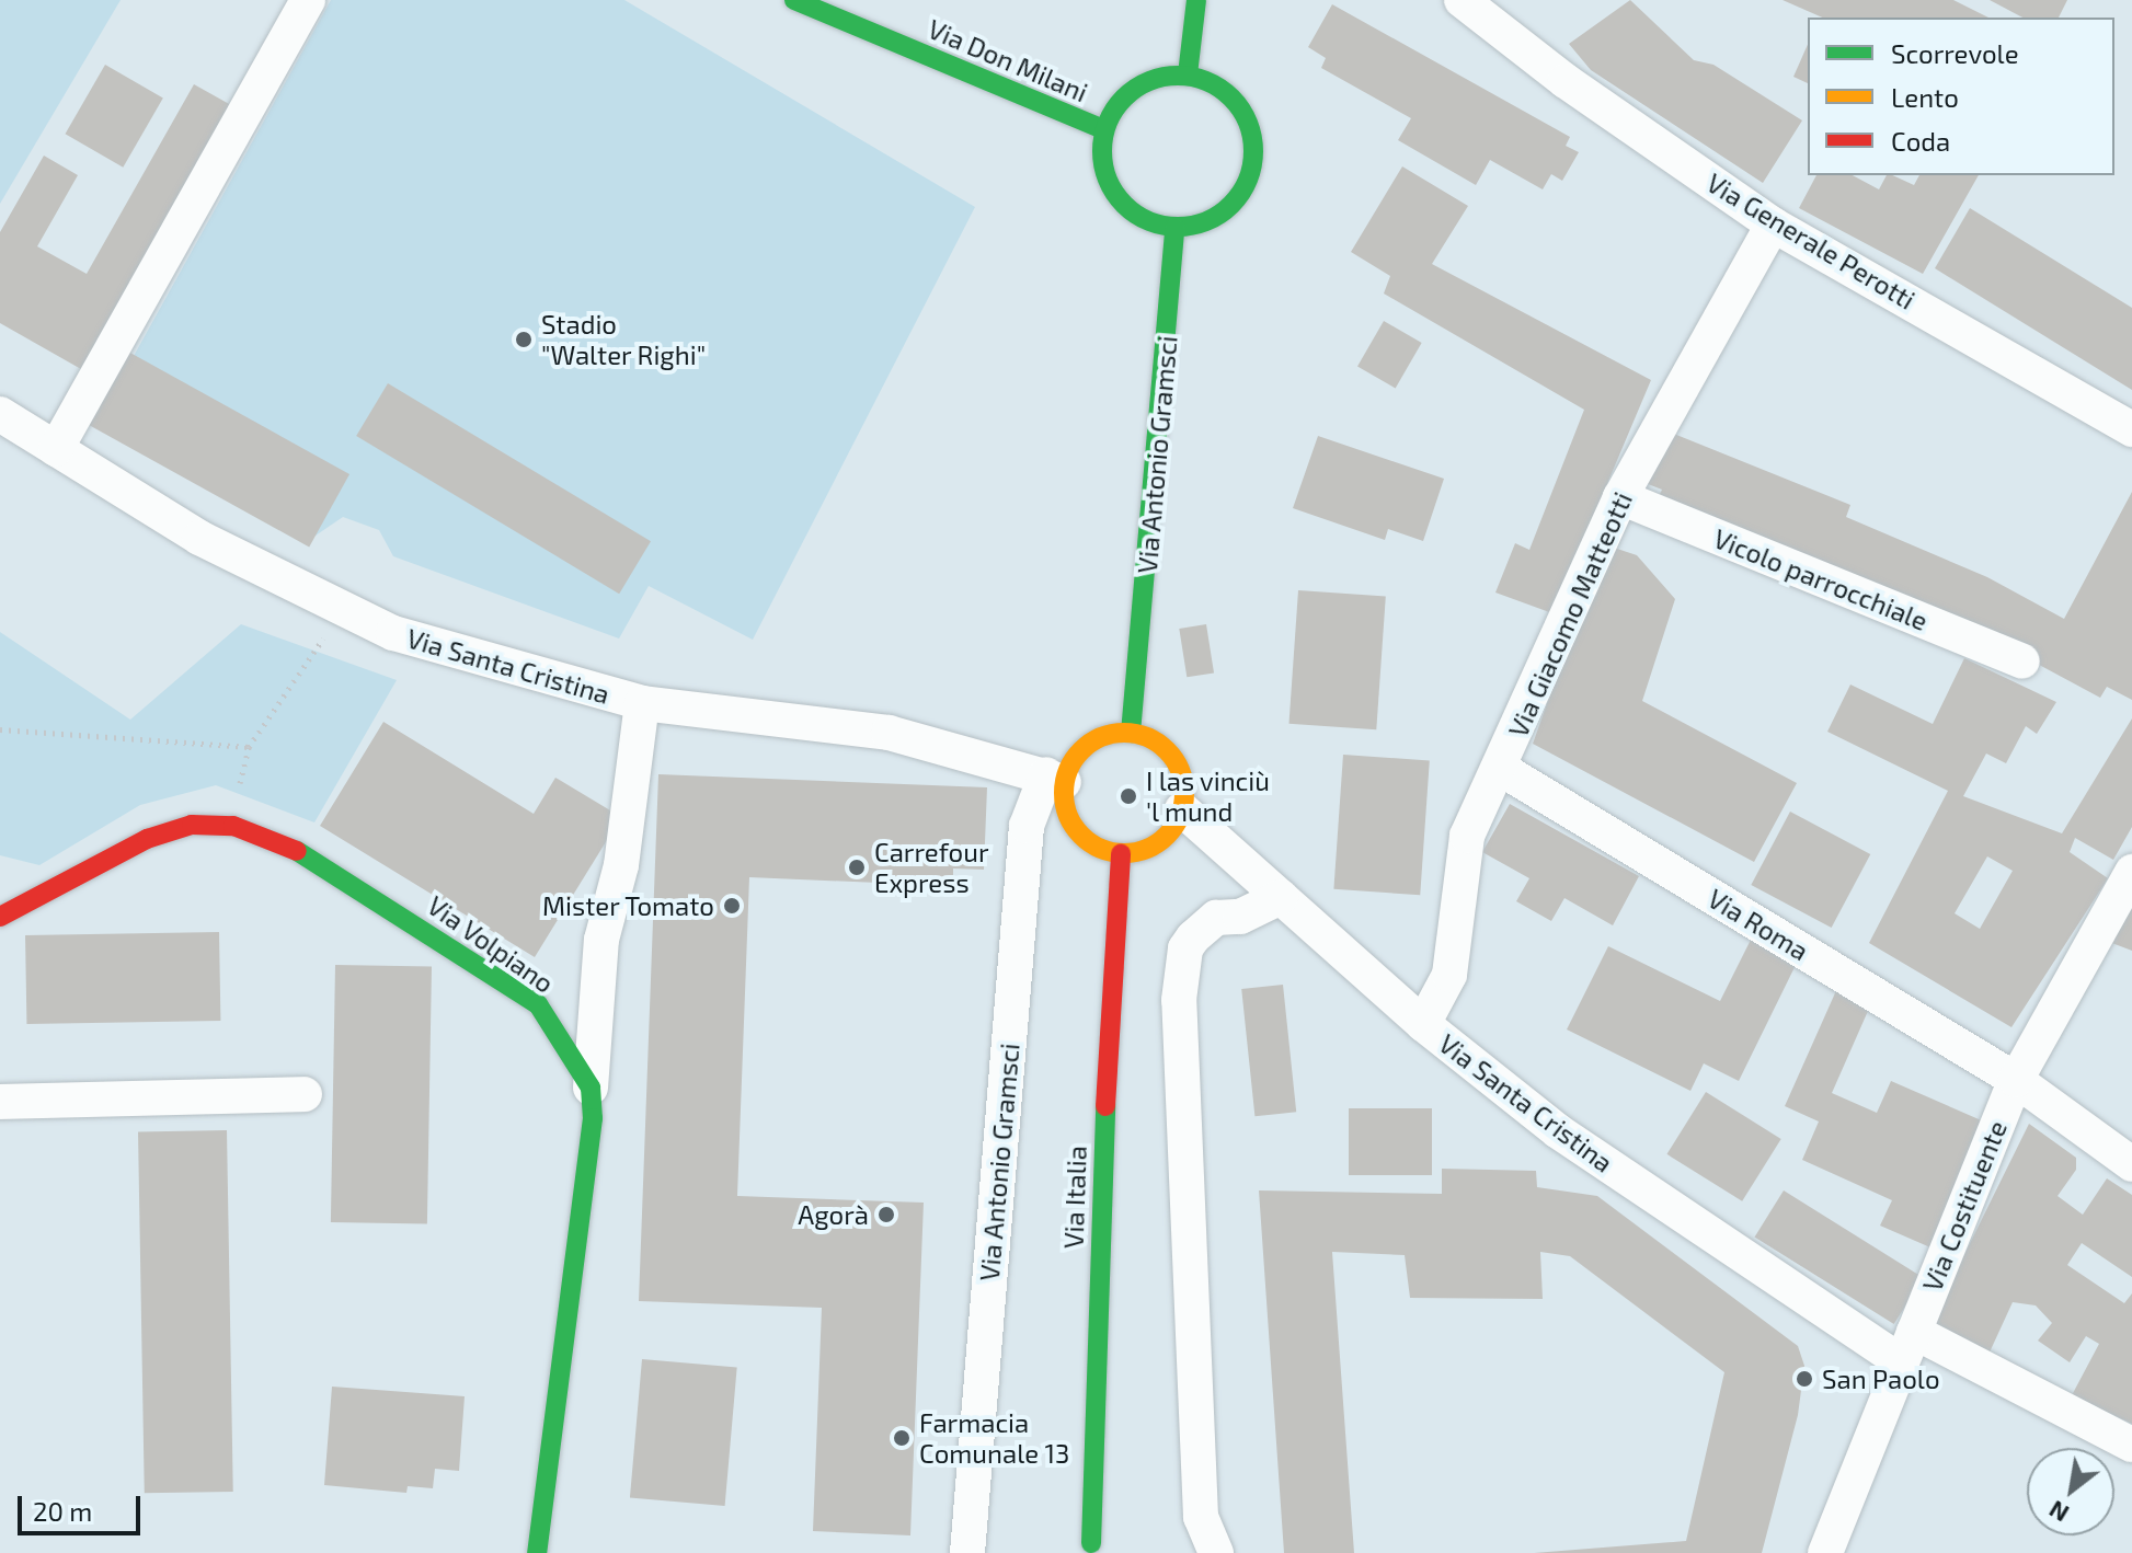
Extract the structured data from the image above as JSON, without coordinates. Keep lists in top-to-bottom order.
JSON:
{
  "streets": {
    "street": [
      "Via Don Milani",
      "Via Generale Perotti",
      "Via Antonio Gramsci",
      "Vicolo parrocchiale",
      "Via Giacomo Matteotti",
      "Via Santa Cristina",
      "Via Roma",
      "Via Volpiano",
      "Via Italia",
      "Via Costituente"
    ]
  },
  "crossings": [
    ["Via Don Milani", "Via Antonio Gramsci"],
    ["Via Generale Perotti", "Via Giacomo Matteotti"],
    ["Via Antonio Gramsci", "Via Santa Cristina"],
    ["Via Antonio Gramsci", "Via Italia"],
    ["Vicolo parrocchiale", "Via Giacomo Matteotti"],
    ["Via Giacomo Matteotti", "Via Santa Cristina"],
    ["Via Giacomo Matteotti", "Via Roma"],
    ["Via Santa Cristina", "Via Italia"],
    ["Via Santa Cristina", "Via Costituente"],
    ["Via Roma", "Via Costituente"]
  ],
  "places": [
    "Stadio \"Walter Righi\"",
    "I las vinciù 'l mund",
    "Carrefour Express",
    "Mister Tomato",
    "Agorà",
    "San Paolo",
    "Farmacia Comunale 13"
  ],
  "legend": ["Scorrevole", "Lento", "Coda"],
  "scale_bar": "20 m",
  "north": "bottom left"
}
